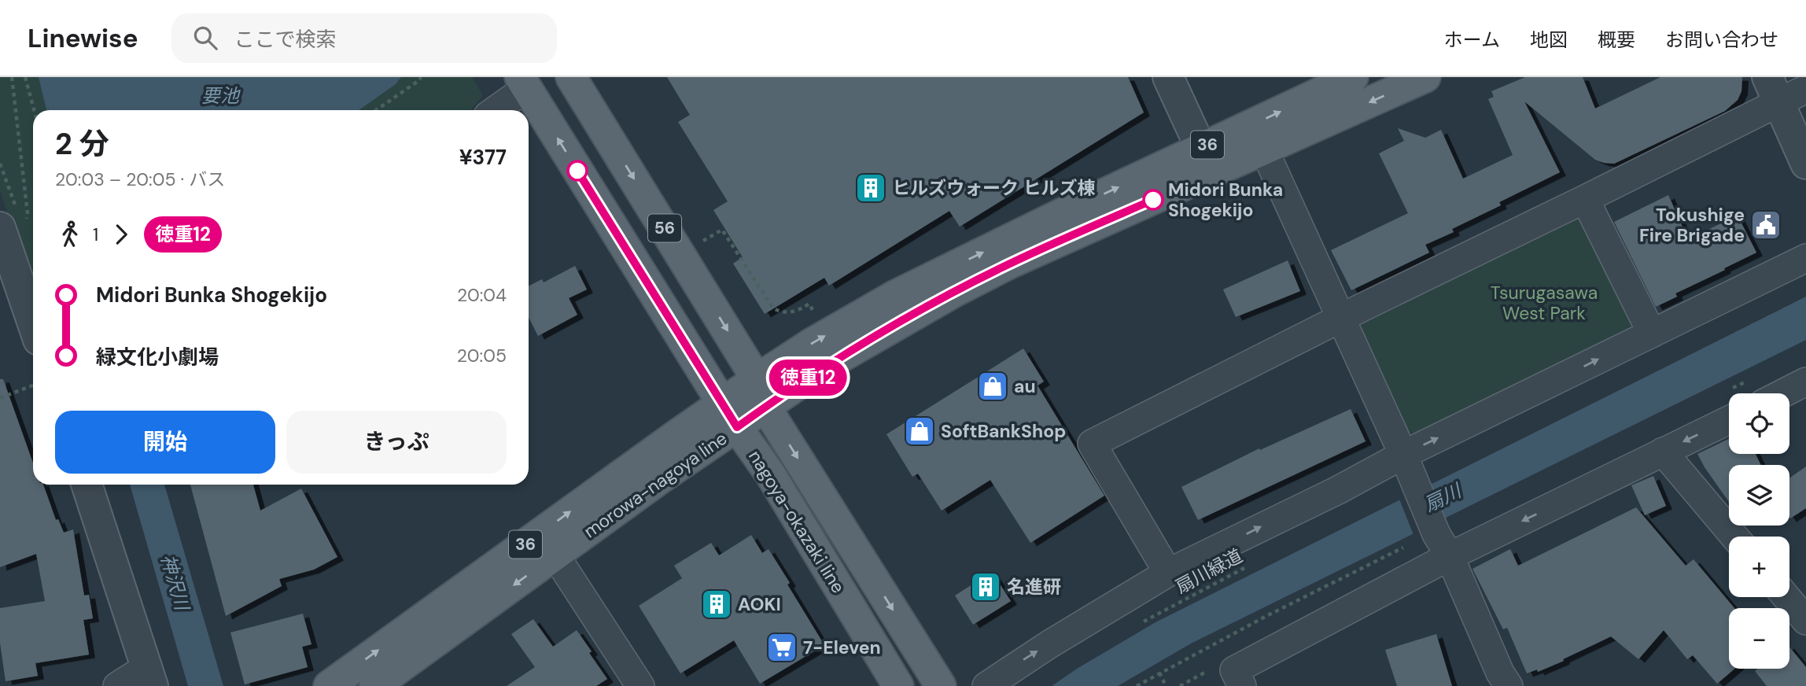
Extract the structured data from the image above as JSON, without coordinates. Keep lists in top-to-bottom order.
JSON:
{
  "streets": {
    "main road": [
      "36",
      "56",
      "morowa-nagoya line",
      "nagoya-okazaki line"
    ],
    "path": ["扇川緑道"]
  },
  "crossings": [
    ["morowa-nagoya line", "nagoya-okazaki line"]
  ],
  "water": ["要池", "扇川", "神沢川"],
  "parks": ["Tsurugasawa West Park"],
  "places": {
    "building": ["ヒルズウォーク ヒルズ棟", "名進研", "AOKI"],
    "other": ["Midori Bunka Shogekijo"],
    "public building": ["Tokushige Fire Brigade"],
    "shop": ["au", "SoftBankShop"],
    "supermarket": ["7-Eleven"]
  },
  "lines": ["bus line 徳重12"],
  "page": {
    "header": "Linewise",
    "search": "ここで検索",
    "nav": [
      "ホーム",
      "地図",
      "概要",
      "お問い合わせ"
    ],
    "on_map": "徳重12",
    "heading": ["2 分", "20:03 – 20:05 · バス", "¥377"],
    "legs": ["1", "徳重12"],
    "list": [
      {
        "name": "Midori Bunka Shogekijo",
        "value": "20:04"
      },
      {
        "name": "緑文化小劇場",
        "value": "20:05"
      }
    ],
    "map_buttons": ["+", "−"],
    "buttons": ["開始", "きっぷ"]
  }
}
